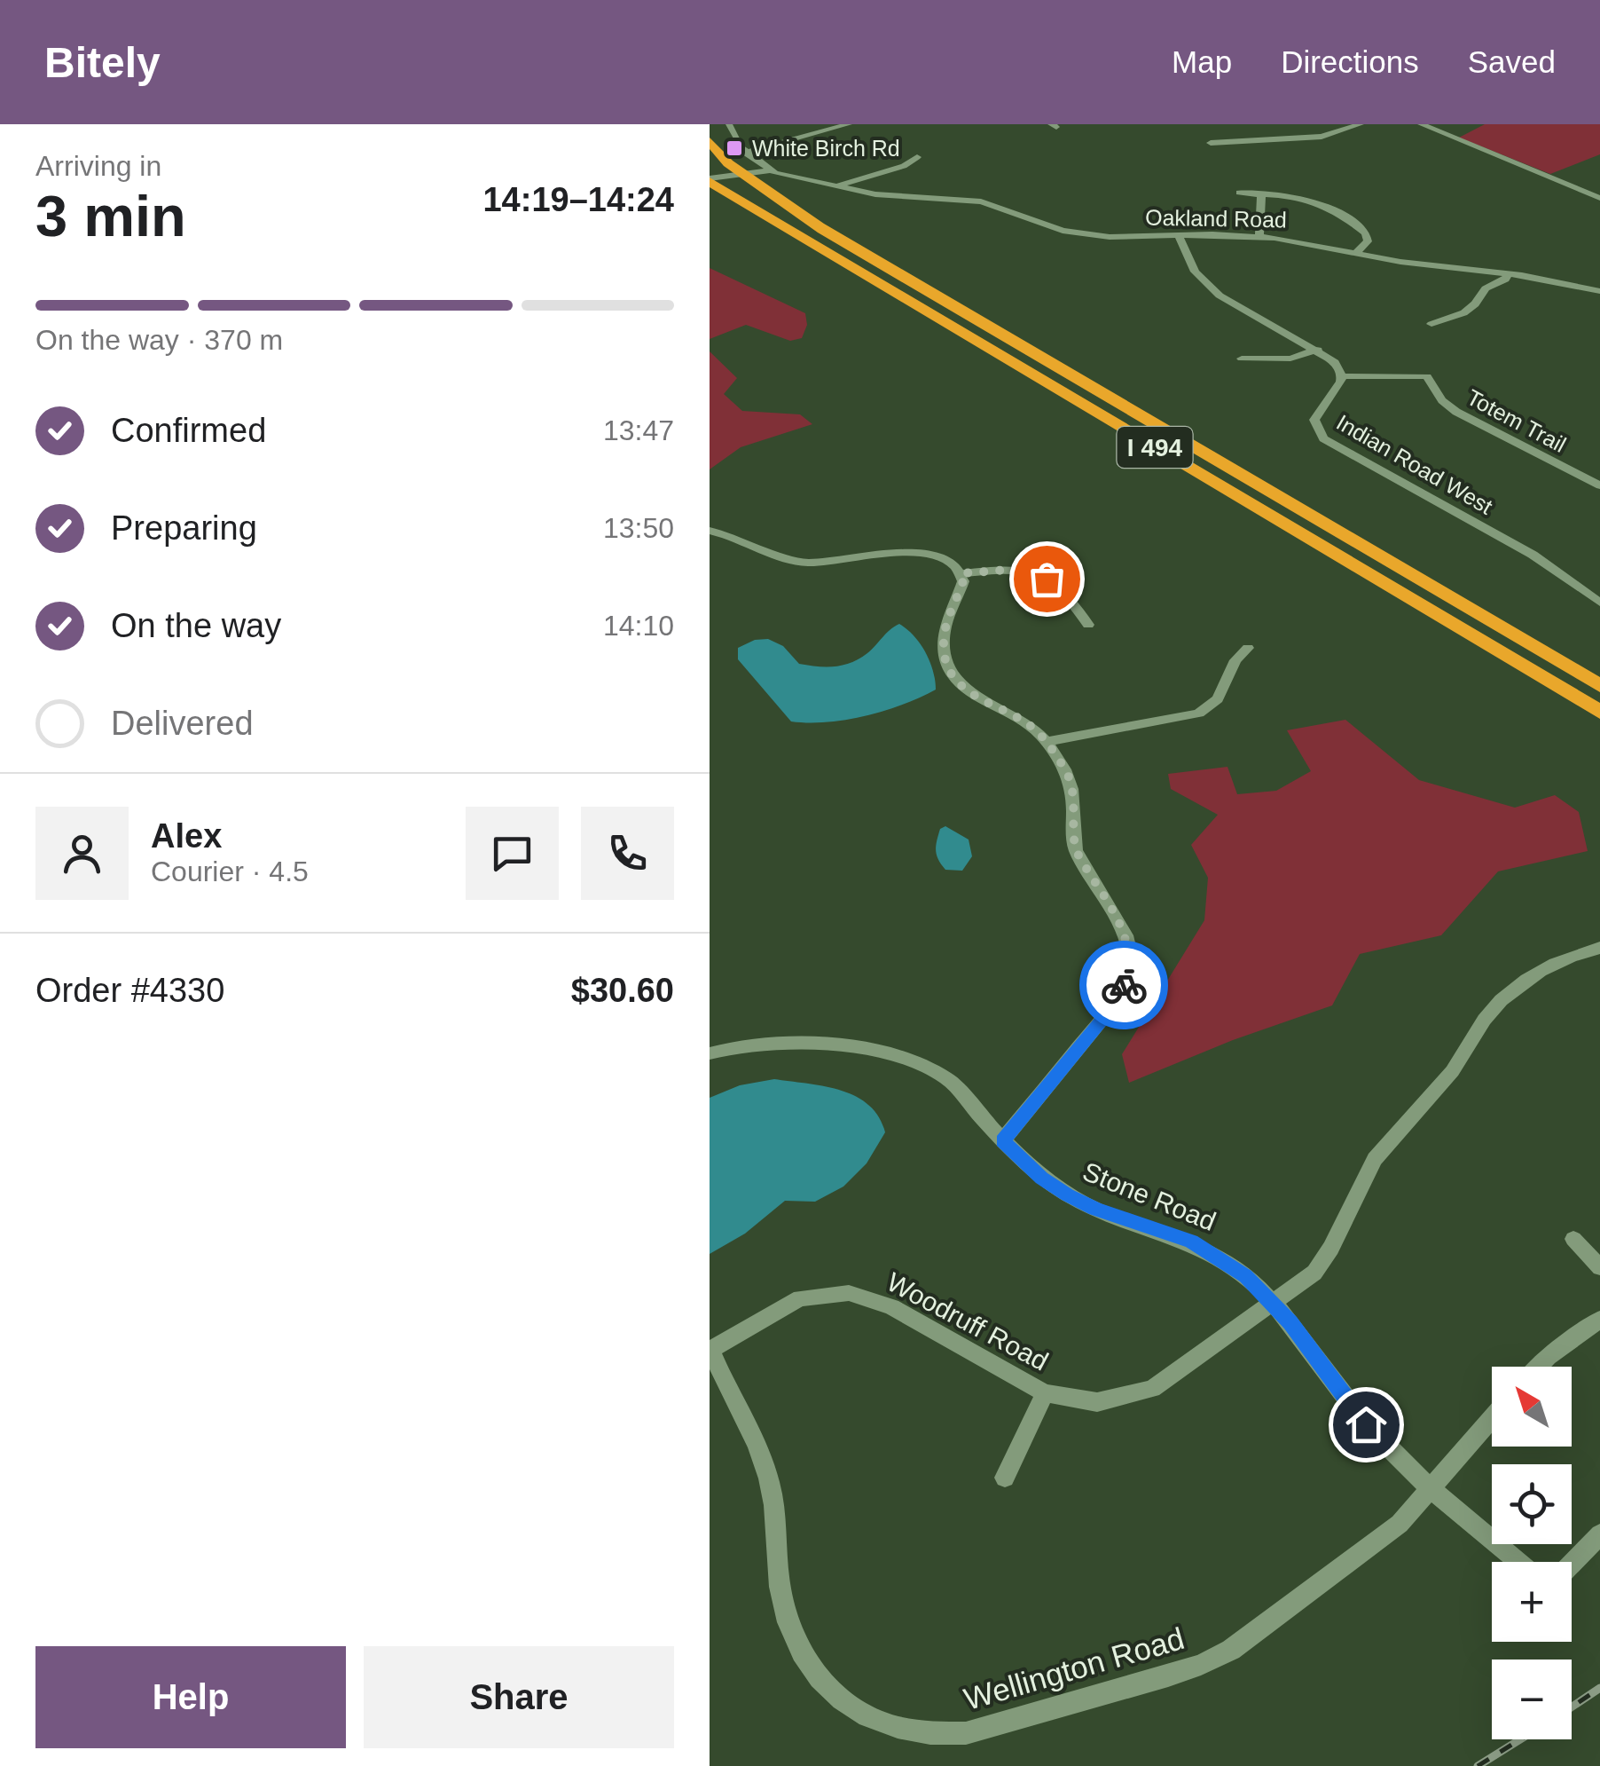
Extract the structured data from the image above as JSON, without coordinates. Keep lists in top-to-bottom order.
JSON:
{
  "streets": {
    "highway": ["I 494"],
    "street": [
      "Oakland Road",
      "Totem Trail",
      "Indian Road West",
      "Stone Road",
      "Woodruff Road",
      "Wellington Road"
    ]
  },
  "crossings": [
    ["Oakland Road", "I 494"],
    ["Oakland Road", "Indian Road West"],
    ["Totem Trail", "Indian Road West"],
    ["Stone Road", "Woodruff Road"],
    ["Stone Road", "Wellington Road"],
    ["Woodruff Road", "Wellington Road"]
  ],
  "places": {
    "transit": ["White Birch Rd"]
  },
  "north": "top left",
  "page": {
    "header": "Bitely",
    "nav": ["Map", "Directions", "Saved"],
    "heading": ["3 min", "Arriving in", "14:19–14:24"],
    "panel": [
      "Alex",
      "Courier · 4.5",
      "Order #4330",
      "$30.60"
    ],
    "bar": "On the way · 370 m",
    "list": [
      ["Confirmed", "13:47"],
      ["Preparing", "13:50"],
      ["On the way", "14:10"],
      "Delivered"
    ],
    "map_buttons": ["+", "−"],
    "buttons": ["Help", "Share"]
  }
}
